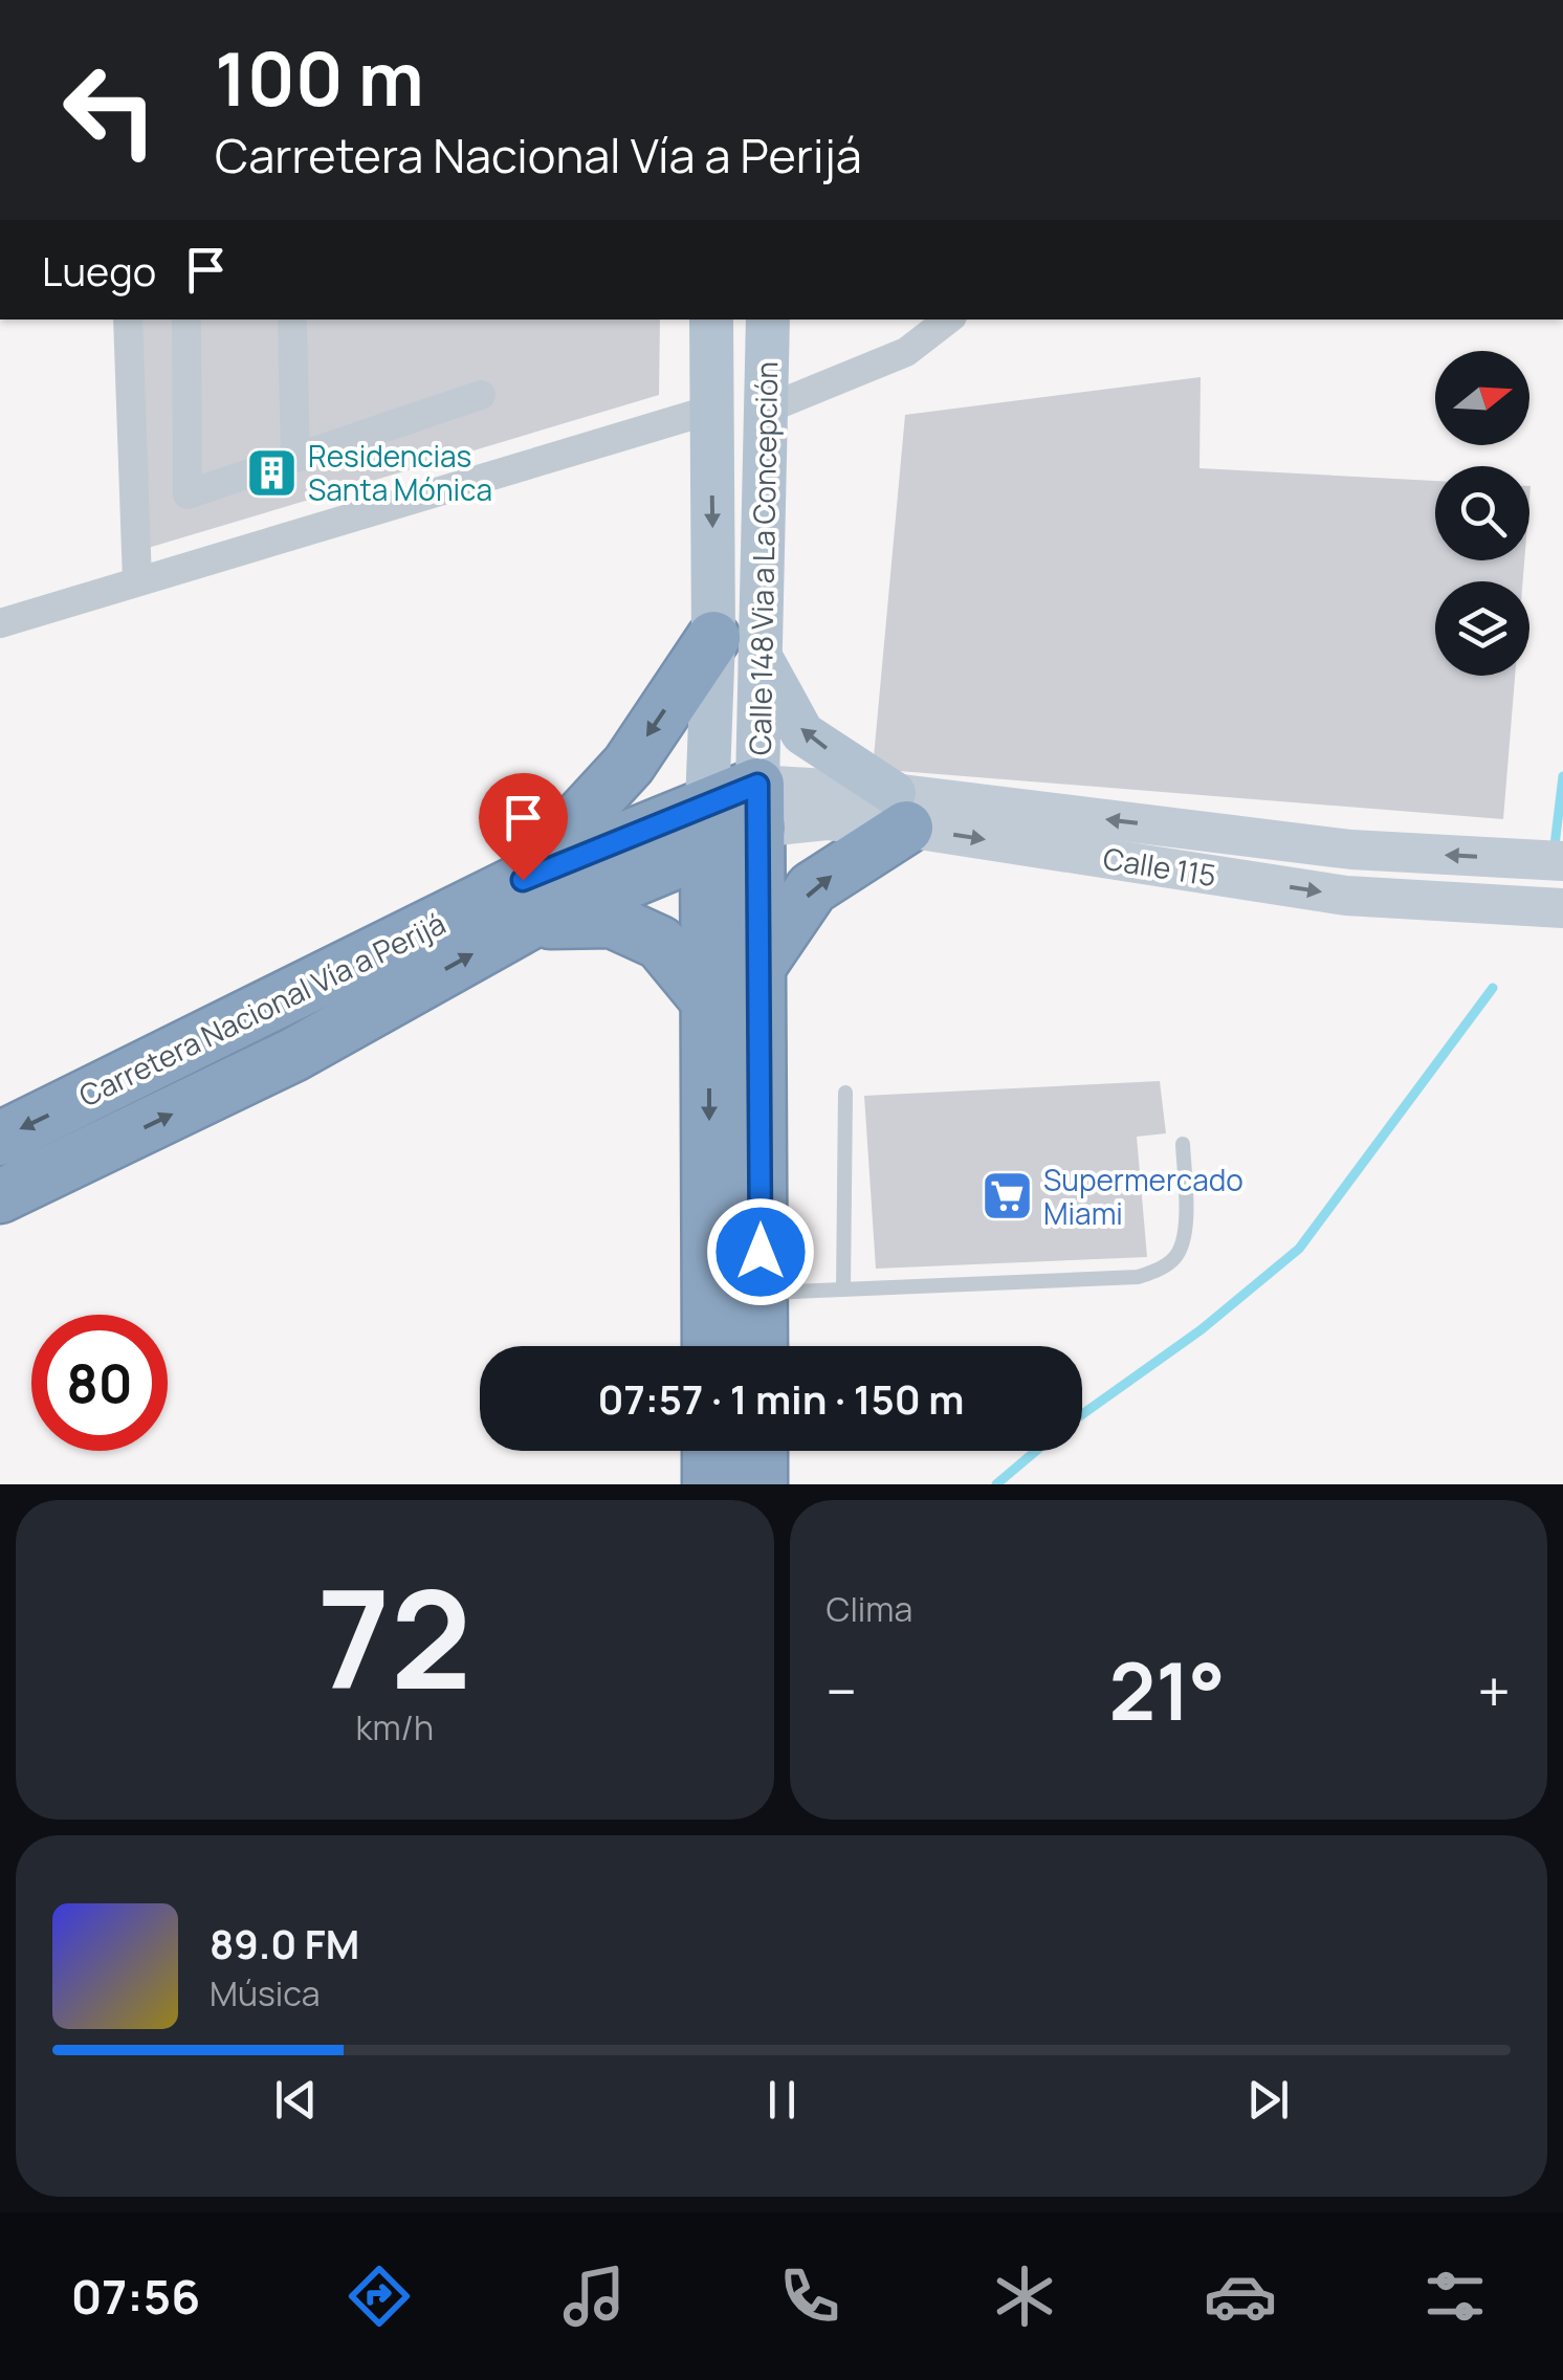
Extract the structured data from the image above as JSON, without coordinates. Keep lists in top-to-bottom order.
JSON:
{
  "streets": {
    "highway": ["Calle 148 Via a La Concepción", "Carretera Nacional Vía a Perijá"],
    "street": ["Calle 115"]
  },
  "crossings": [
    ["Calle 148 Via a La Concepción", "Calle 115"],
    ["Calle 148 Via a La Concepción", "Carretera Nacional Vía a Perijá"],
    ["Calle 115", "Carretera Nacional Vía a Perijá"]
  ],
  "places": {
    "building": ["Residencias Santa Mónica"],
    "supermarket": ["Supermercado Miami"]
  },
  "north": "right",
  "page": {
    "turn": ["100 m", "Carretera Nacional Vía a Perijá"],
    "then": "Luego",
    "limit": "80",
    "trip": "07:57 · 1 min · 150 m",
    "tile": [
      ["72", "km/h"],
      "Clima"
    ],
    "heat": ["−", "21°", "+"],
    "song": ["89.0 FM", "Música"],
    "tabs": "07:56"
  }
}
